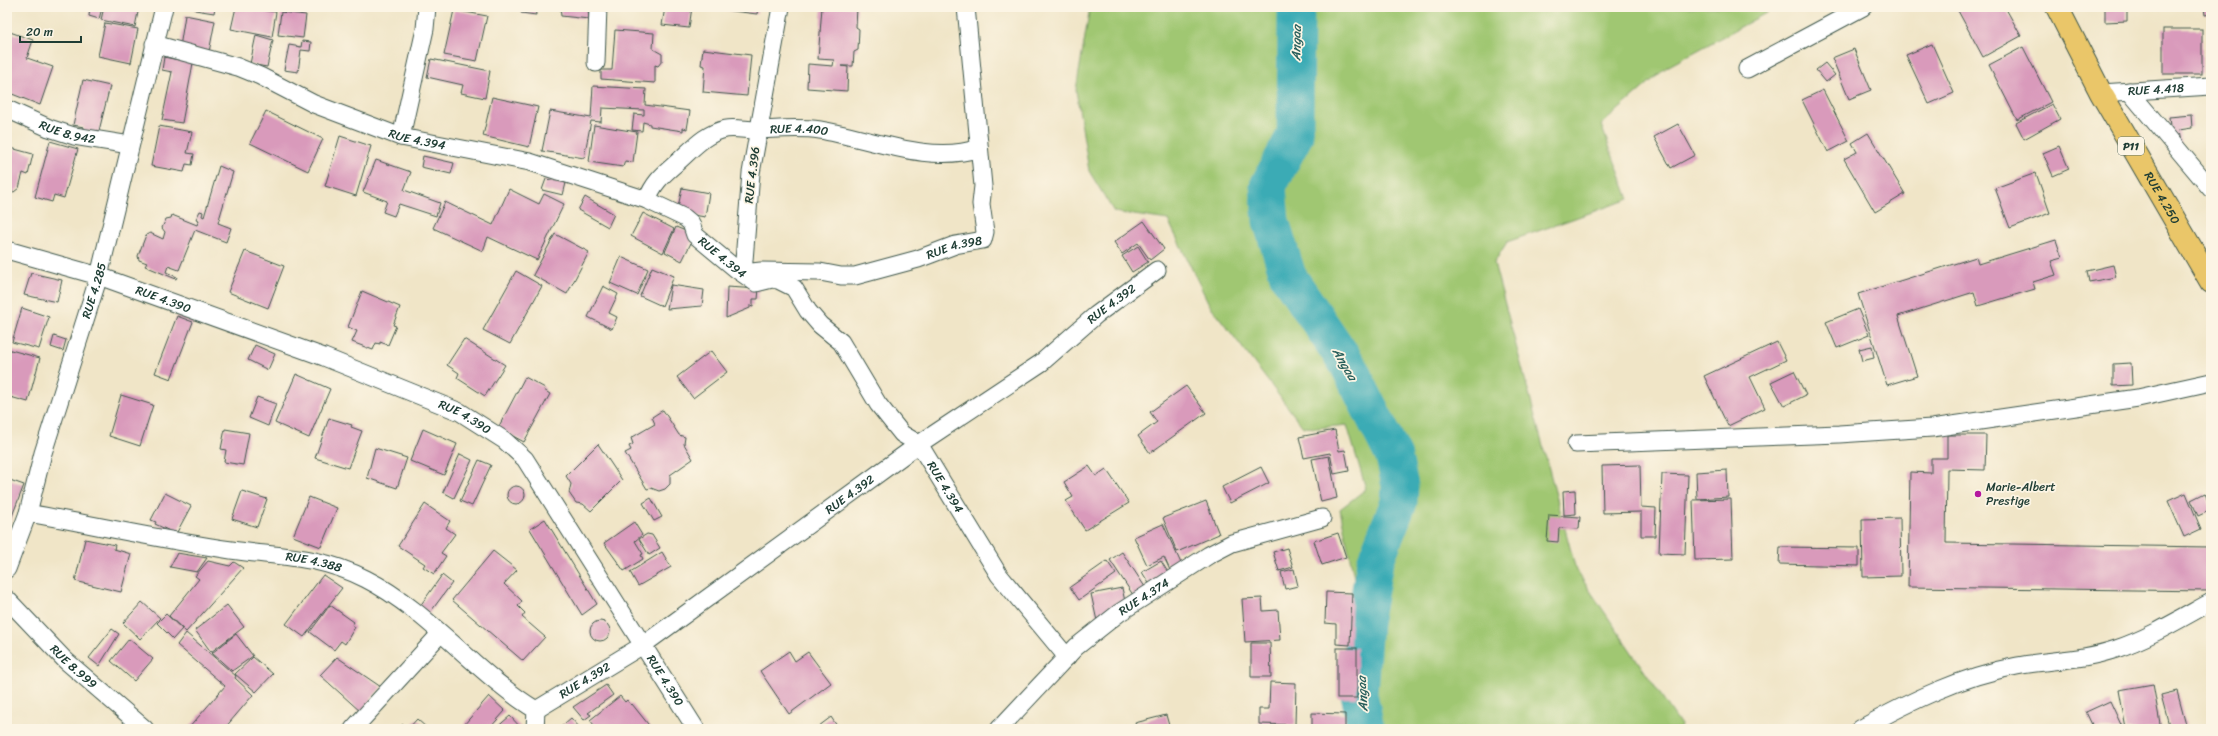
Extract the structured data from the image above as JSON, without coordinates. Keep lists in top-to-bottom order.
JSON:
{
  "streets": {
    "main road": ["P11", "RUE 4.250"],
    "street": [
      "RUE 4.418",
      "RUE 8.942",
      "RUE 4.400",
      "RUE 4.394",
      "RUE 4.396",
      "RUE 4.398",
      "RUE 4.285",
      "RUE 4.390",
      "RUE 4.392",
      "RUE 4.388",
      "RUE 4.374",
      "RUE 8.999"
    ]
  },
  "crossings": [
    ["RUE 4.418", "RUE 4.250"],
    ["RUE 8.942", "RUE 4.285"],
    ["RUE 4.400", "RUE 4.394"],
    ["RUE 4.400", "RUE 4.396"],
    ["RUE 4.400", "RUE 4.398"],
    ["RUE 4.394", "RUE 4.396"],
    ["RUE 4.394", "RUE 4.398"],
    ["RUE 4.394", "RUE 4.285"],
    ["RUE 4.394", "RUE 4.392"],
    ["RUE 4.394", "RUE 4.374"],
    ["RUE 4.396", "RUE 4.398"],
    ["RUE 4.285", "RUE 4.390"],
    ["RUE 4.285", "RUE 4.388"],
    ["RUE 4.390", "RUE 4.392"],
    ["RUE 4.392", "RUE 4.388"]
  ],
  "water": ["Angaa"],
  "places": ["Marie-Albert Prestige"],
  "scale_bar": "20 m"
}
